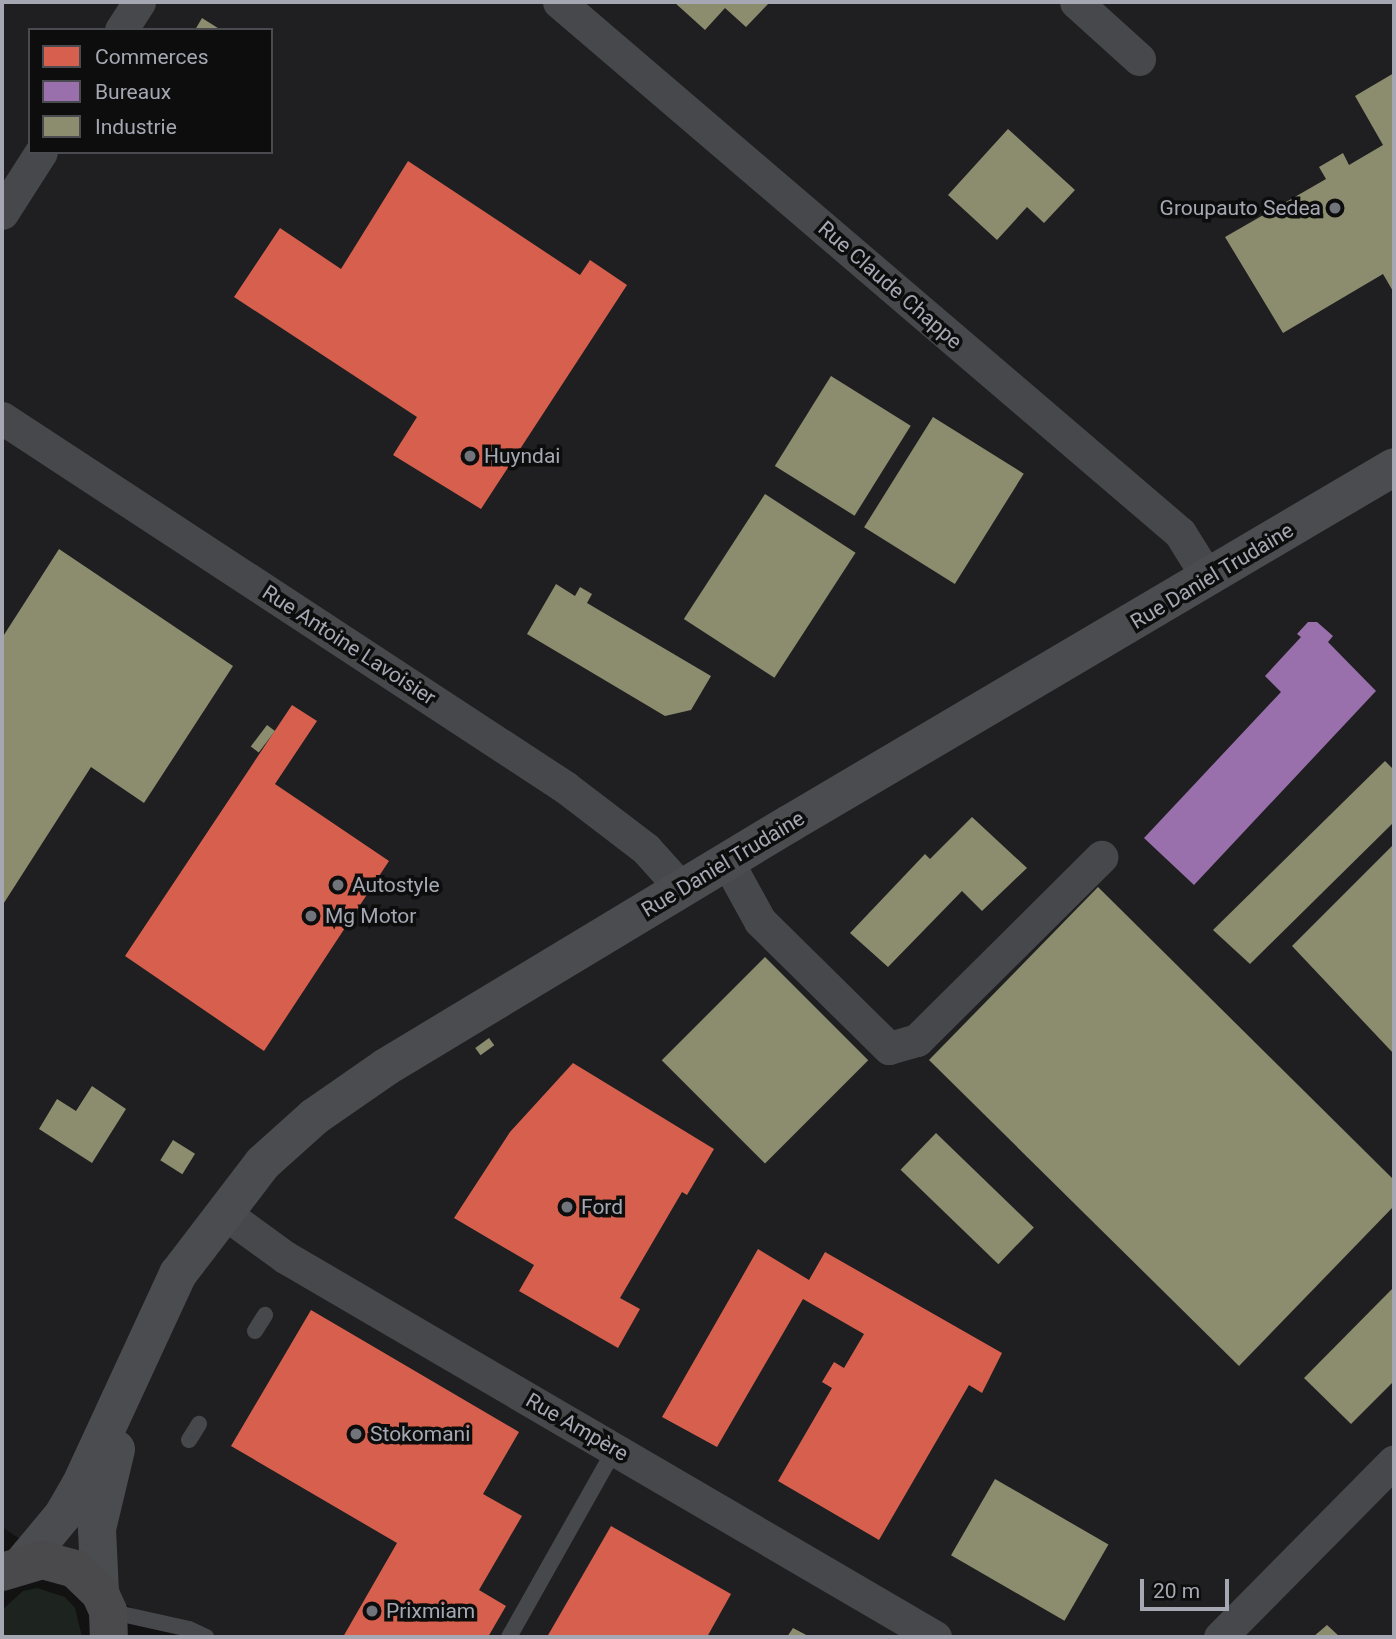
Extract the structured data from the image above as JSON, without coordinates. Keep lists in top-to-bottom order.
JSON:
{
  "streets": {
    "main road": ["Rue Daniel Trudaine"],
    "street": ["Rue Claude Chappe", "Rue Antoine Lavoisier", "Rue Ampère"]
  },
  "crossings": [
    ["Rue Claude Chappe", "Rue Daniel Trudaine"],
    ["Rue Daniel Trudaine", "Rue Antoine Lavoisier"],
    ["Rue Daniel Trudaine", "Rue Ampère"]
  ],
  "places": [
    "Groupauto Sedea",
    "Huyndai",
    "Autostyle",
    "Mg Motor",
    "Ford",
    "Stokomani",
    "Prixmiam"
  ],
  "legend": ["Commerces", "Bureaux", "Industrie"],
  "scale_bar": "20 m"
}
